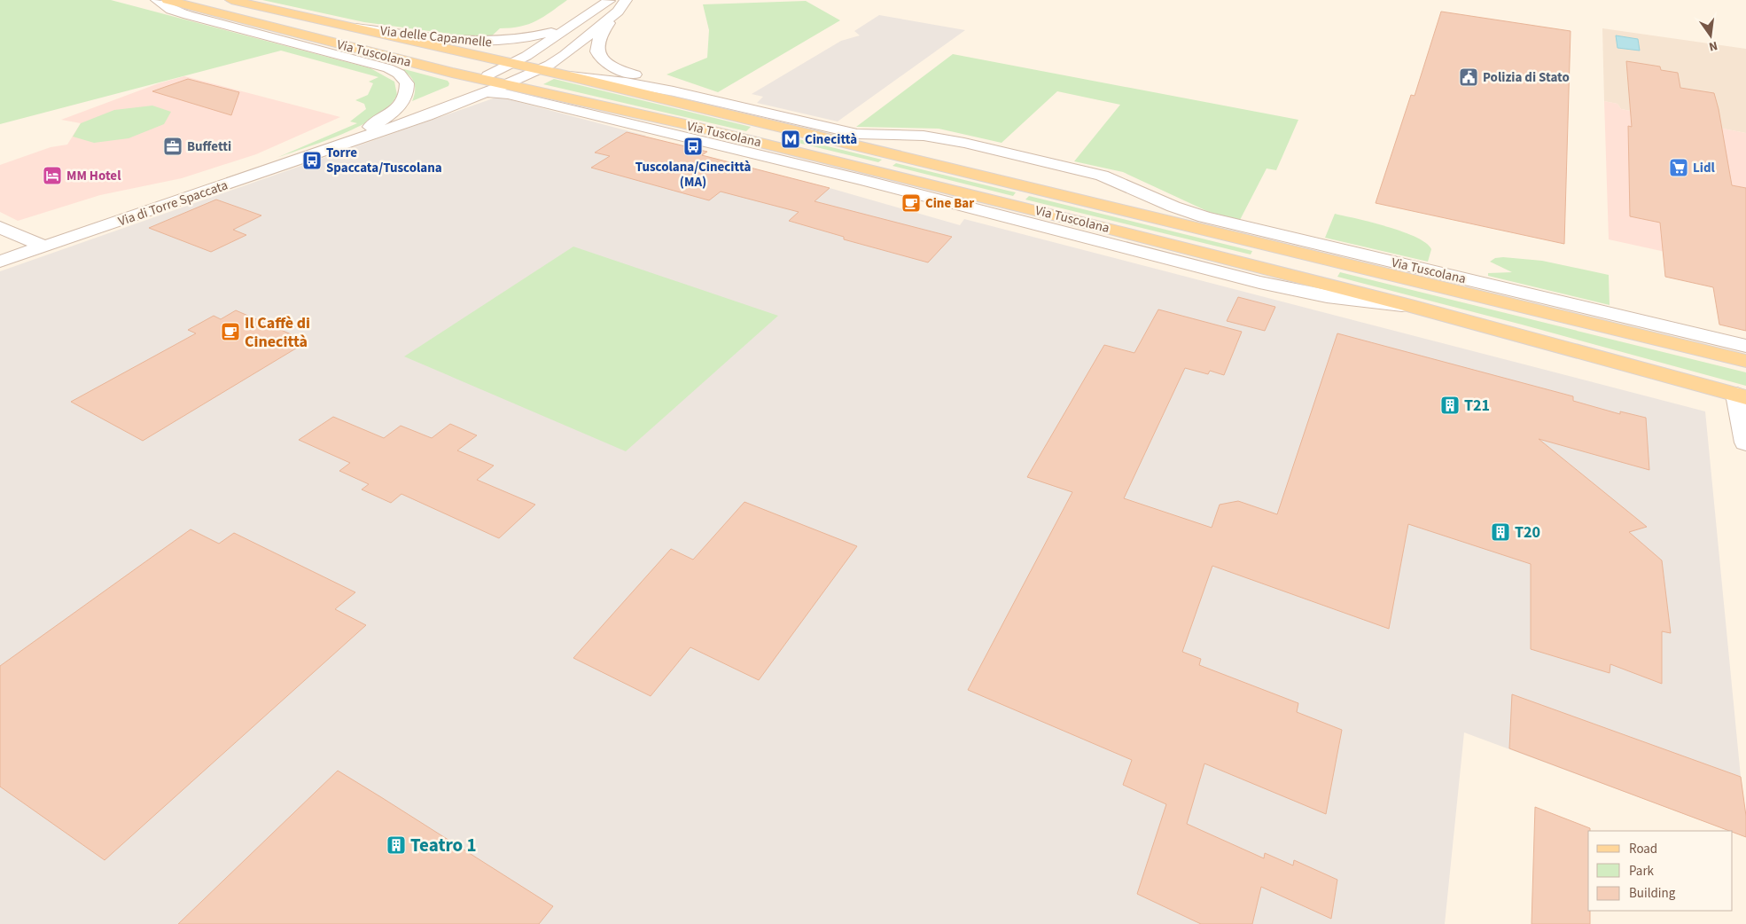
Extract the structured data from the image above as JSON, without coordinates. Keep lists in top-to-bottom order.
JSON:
{
  "streets": {
    "main road": ["Via Tuscolana"],
    "street": ["Via delle Capannelle", "Via di Torre Spaccata"]
  },
  "crossings": [
    ["Via delle Capannelle", "Via Tuscolana"],
    ["Via delle Capannelle", "Via di Torre Spaccata"],
    ["Via Tuscolana", "Via di Torre Spaccata"]
  ],
  "places": {
    "public building": ["Polizia di Stato"],
    "metro station": ["Cinecittà"],
    "office": ["Buffetti"],
    "bus stop": ["Tuscolana/Cinecittà (MA)", "Torre Spaccata/Tuscolana"],
    "supermarket": ["Lidl"],
    "hotel": ["MM Hotel"],
    "cafe": ["Cine Bar", "Il Caffè di Cinecittà"],
    "building": ["T21", "T20", "Teatro 1"]
  },
  "legend": ["Road", "Park", "Building"],
  "north": "bottom"
}
